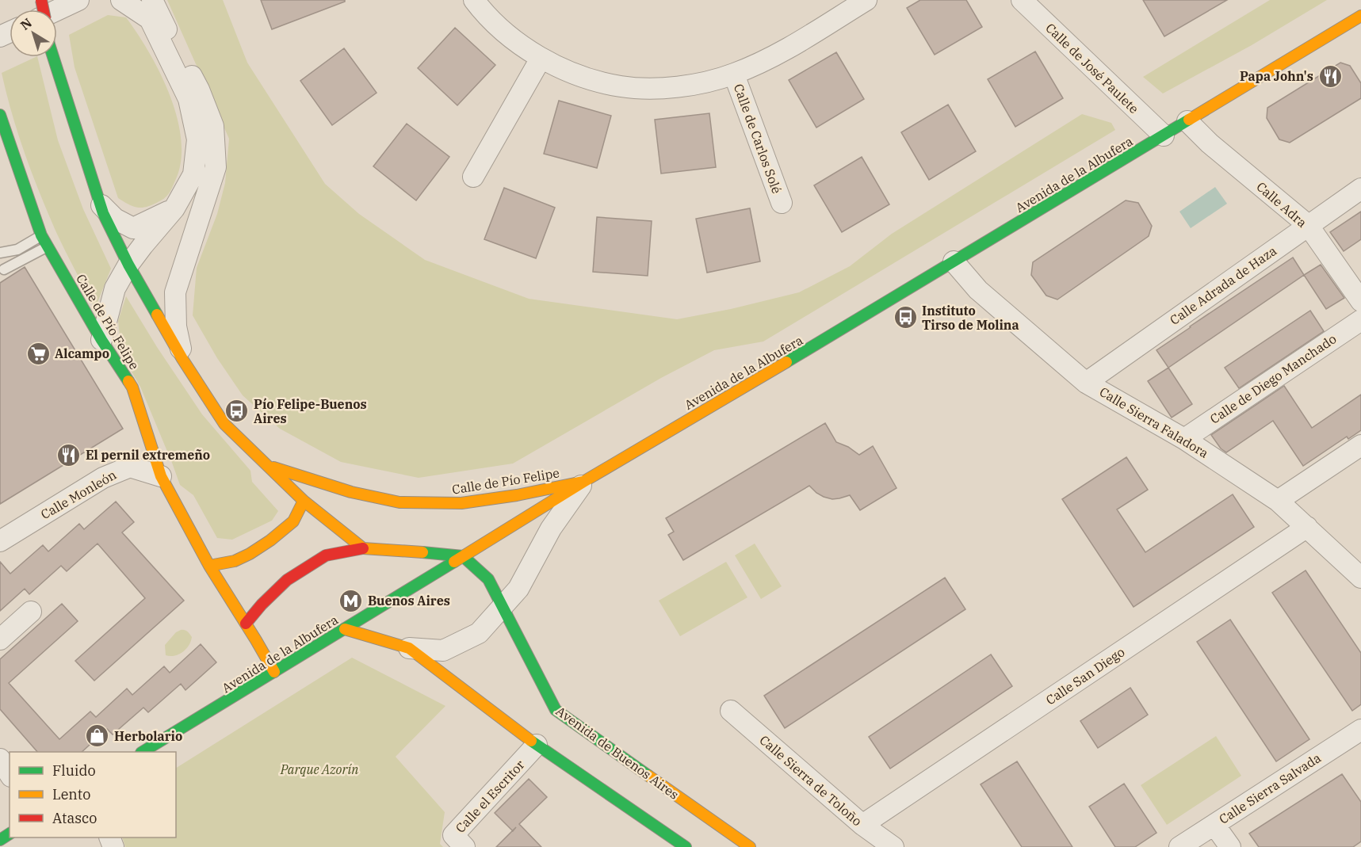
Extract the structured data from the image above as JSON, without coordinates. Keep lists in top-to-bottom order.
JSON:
{
  "streets": {
    "main road": ["Avenida de la Albufera", "Calle de Pío Felipe", "Avenida de Buenos Aires"],
    "street": [
      "Calle de José Paulete",
      "Calle de Carlos Solé",
      "Calle Adra",
      "Calle Adrada de Haza",
      "Calle de Diego Manchado",
      "Calle Sierra Faladora",
      "Calle Monleón",
      "Calle San Diego",
      "Calle Sierra de Toloño",
      "Calle Sierra Salvada",
      "Calle el Escritor"
    ]
  },
  "crossings": [
    ["Calle de José Paulete", "Avenida de la Albufera"],
    ["Avenida de la Albufera", "Calle Adra"],
    ["Avenida de la Albufera", "Calle de Pío Felipe"],
    ["Avenida de la Albufera", "Calle Sierra Faladora"],
    ["Avenida de la Albufera", "Avenida de Buenos Aires"],
    ["Calle Adra", "Calle Adrada de Haza"],
    ["Calle Adrada de Haza", "Calle Sierra Faladora"],
    ["Calle de Pío Felipe", "Calle Monleón"],
    ["Calle de Diego Manchado", "Calle Sierra Faladora"],
    ["Calle Sierra Faladora", "Calle San Diego"],
    ["Calle San Diego", "Calle Sierra de Toloño"]
  ],
  "parks": ["Parque Azorín"],
  "places": {
    "restaurant": ["Papa John's", "El pernil extremeño"],
    "bus stop": ["Instituto Tirso de Molina", "Pío Felipe-Buenos Aires"],
    "supermarket": ["Alcampo"],
    "metro station": ["Buenos Aires"],
    "shop": ["Herbolario"]
  },
  "legend": ["Fluido", "Lento", "Atasco"],
  "north": "top left"
}
